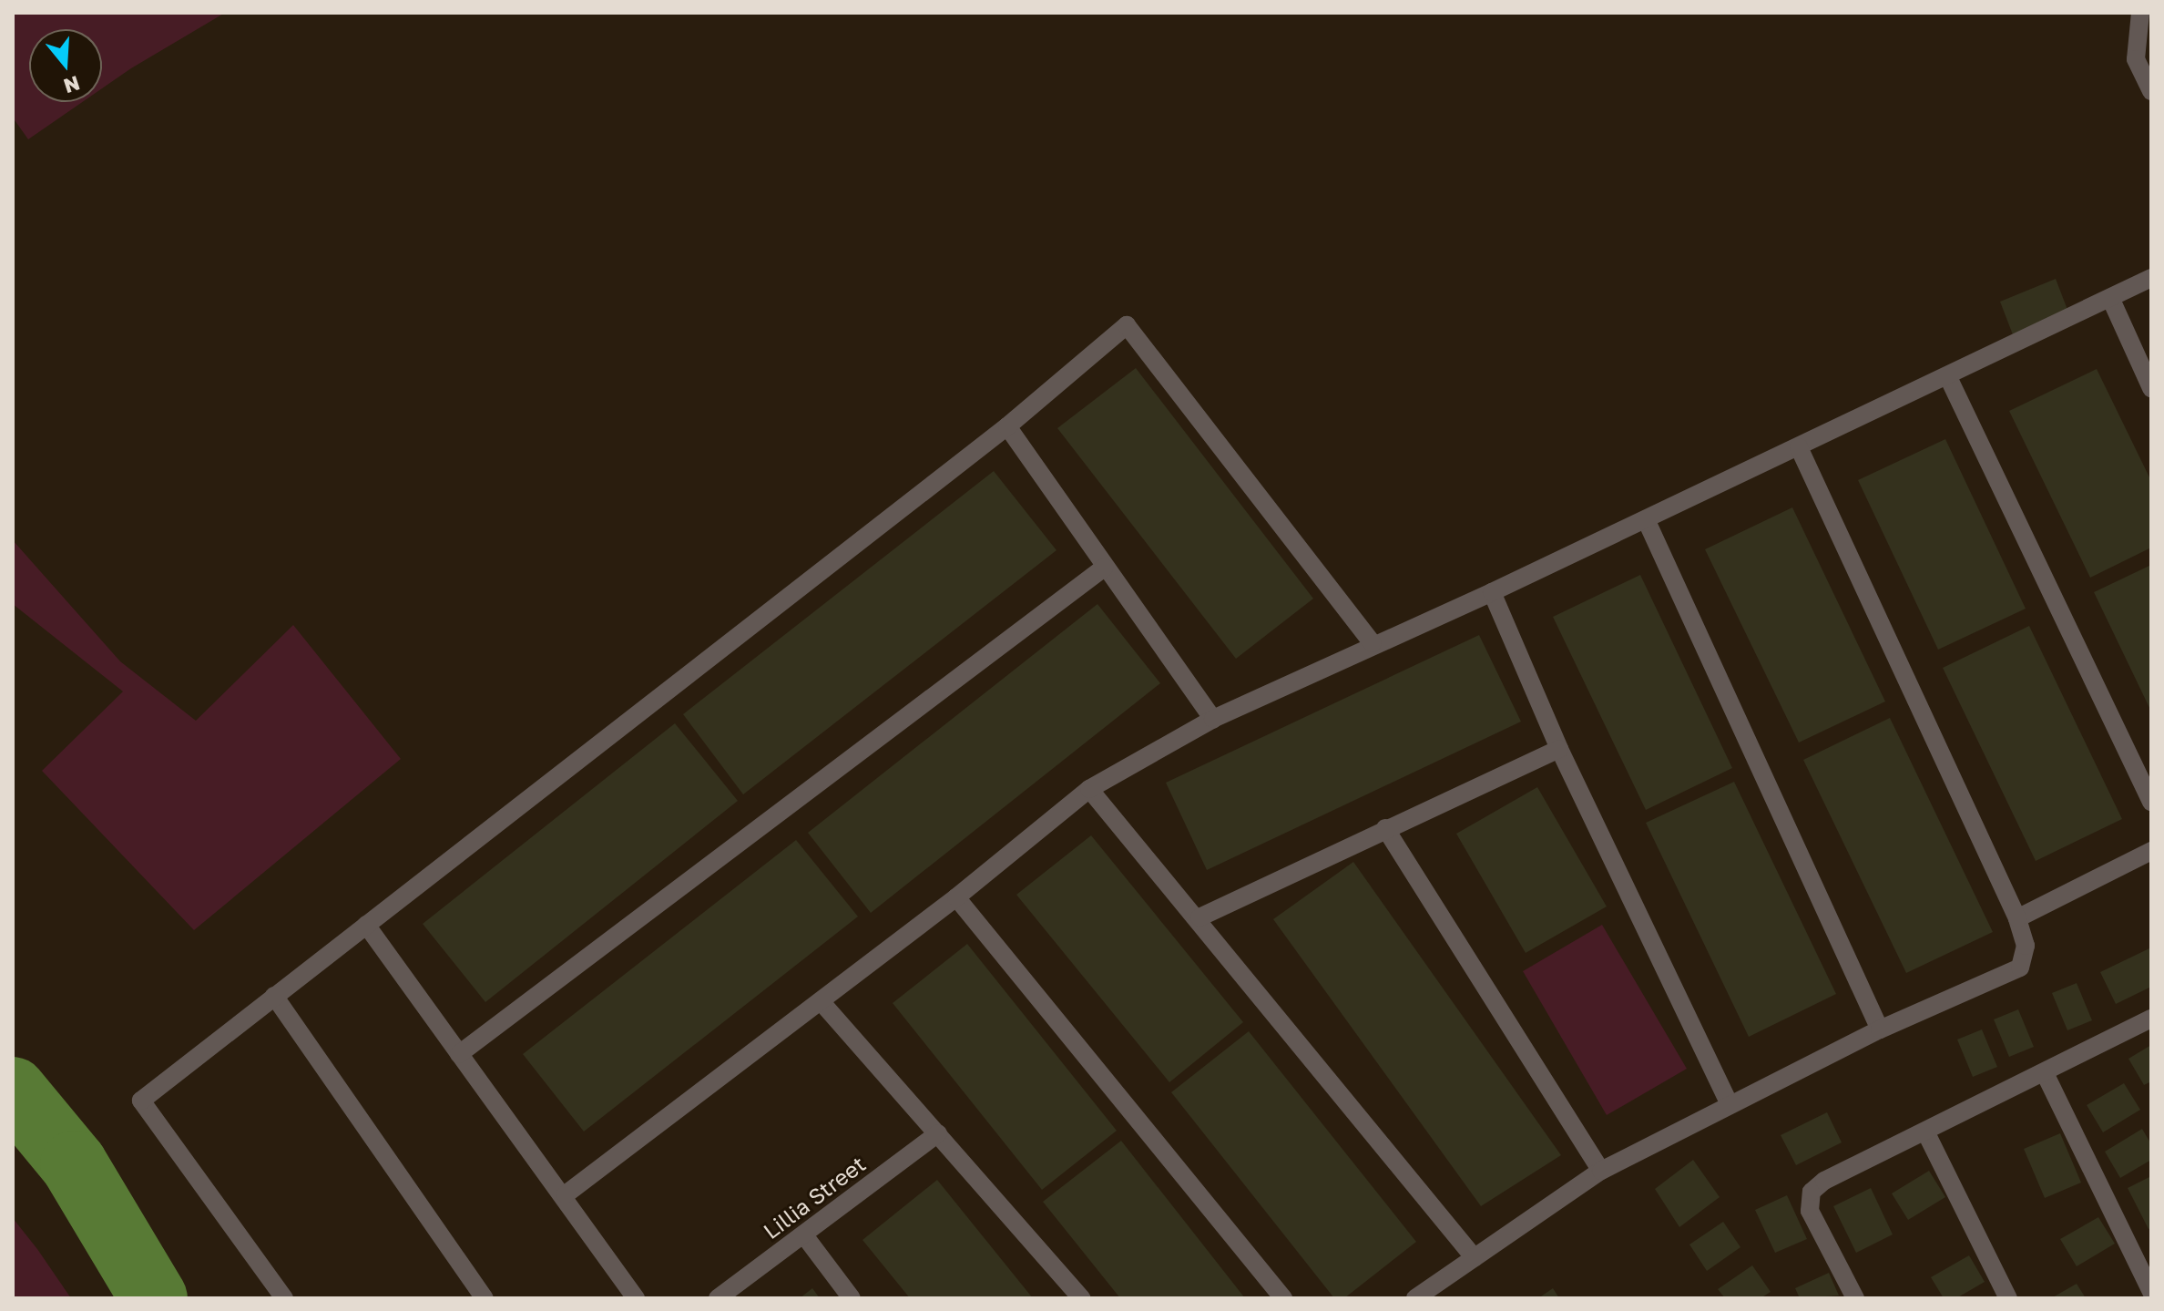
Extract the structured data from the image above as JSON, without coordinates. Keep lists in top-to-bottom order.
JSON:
{
  "streets": {
    "street": ["Lillia Street"]
  },
  "north": "bottom"
}
